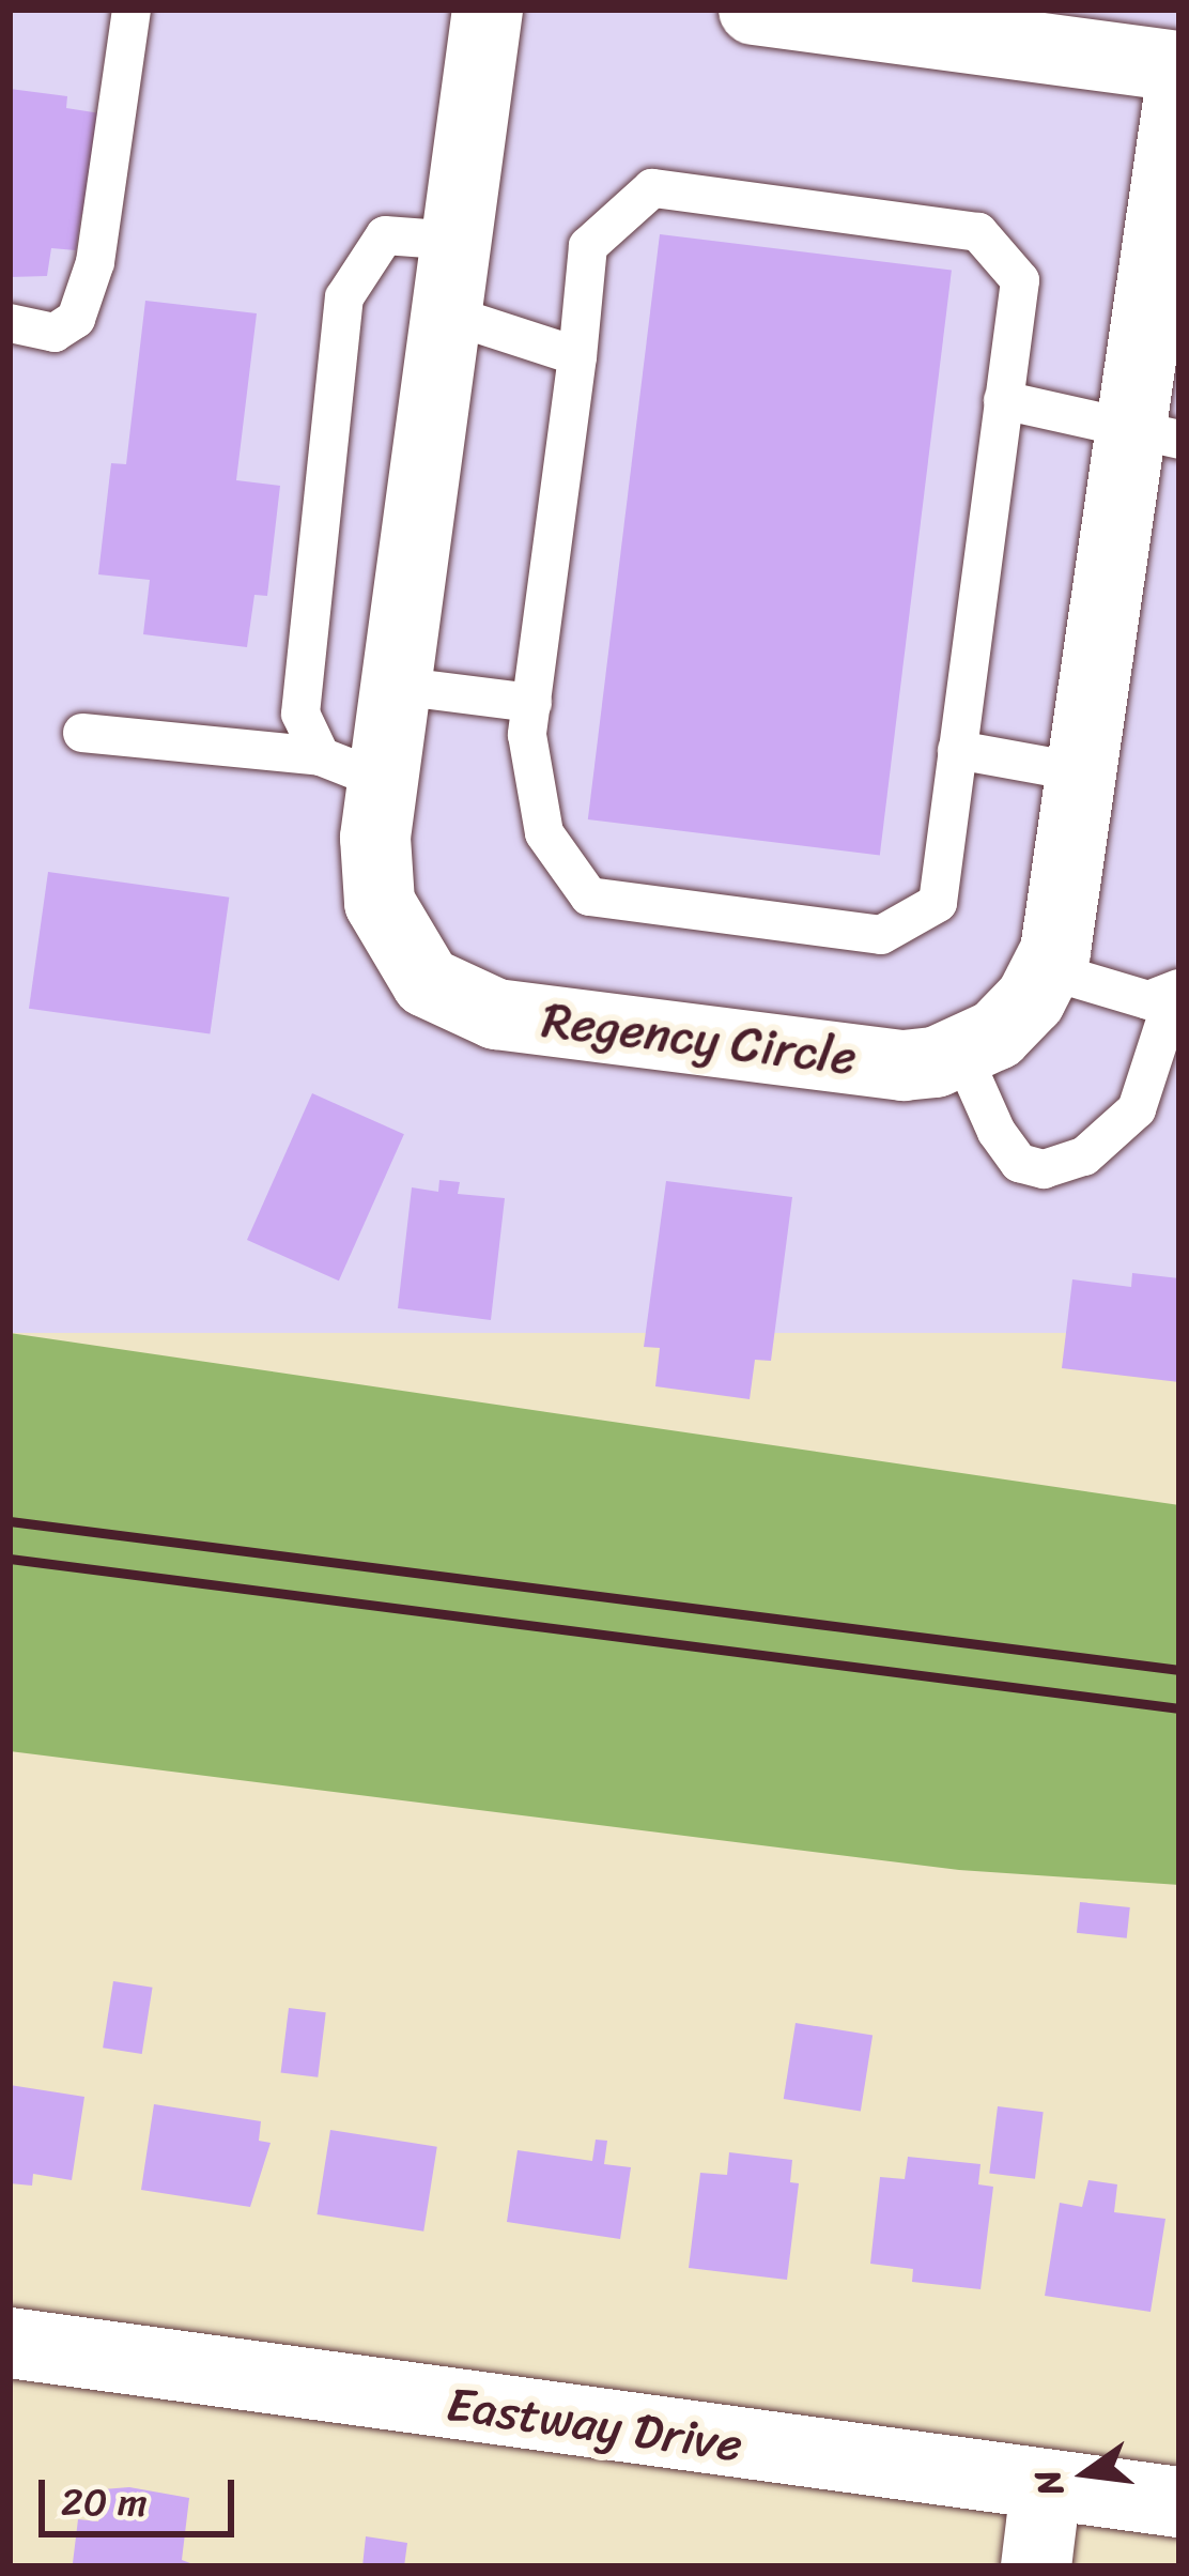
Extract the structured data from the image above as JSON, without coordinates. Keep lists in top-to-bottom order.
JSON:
{
  "streets": {
    "street": ["Regency Circle", "Eastway Drive"]
  },
  "scale_bar": "20 m",
  "north": "left"
}
